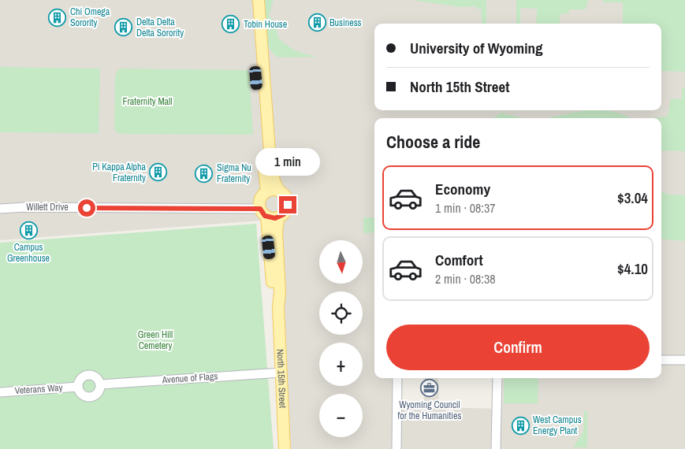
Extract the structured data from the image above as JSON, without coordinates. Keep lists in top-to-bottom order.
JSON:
{
  "streets": {
    "main road": ["North 15th Street"],
    "street": ["Willett Drive", "Avenue of Flags", "Veterans Way"]
  },
  "crossings": [
    ["Willett Drive", "North 15th Street"],
    ["Avenue of Flags", "North 15th Street"],
    ["Avenue of Flags", "Veterans Way"]
  ],
  "parks": ["Fraternity Mall", "Green Hill Cemetery"],
  "places": {
    "building": [
      "Chi Omega Sorority",
      "Business",
      "Tobin House",
      "Delta Delta Delta Sorority",
      "Pi Kappa Alpha Fraternity",
      "Sigma Nu Fraternity",
      "Campus Greenhouse",
      "West Campus Energy Plant"
    ],
    "office": ["Wyoming Council for the Humanities"]
  },
  "north": "bottom",
  "page": {
    "banner": ["University of Wyoming", "North 15th Street"],
    "heading": "Choose a ride",
    "bubble": "1 min",
    "list": [
      {
        "name": "Economy",
        "note": "1 min · 08:37",
        "value": "$3.04"
      },
      {
        "name": "Comfort",
        "note": "2 min · 08:38",
        "value": "$4.10"
      }
    ],
    "map_buttons": ["+", "−"],
    "buttons": "Confirm"
  }
}
